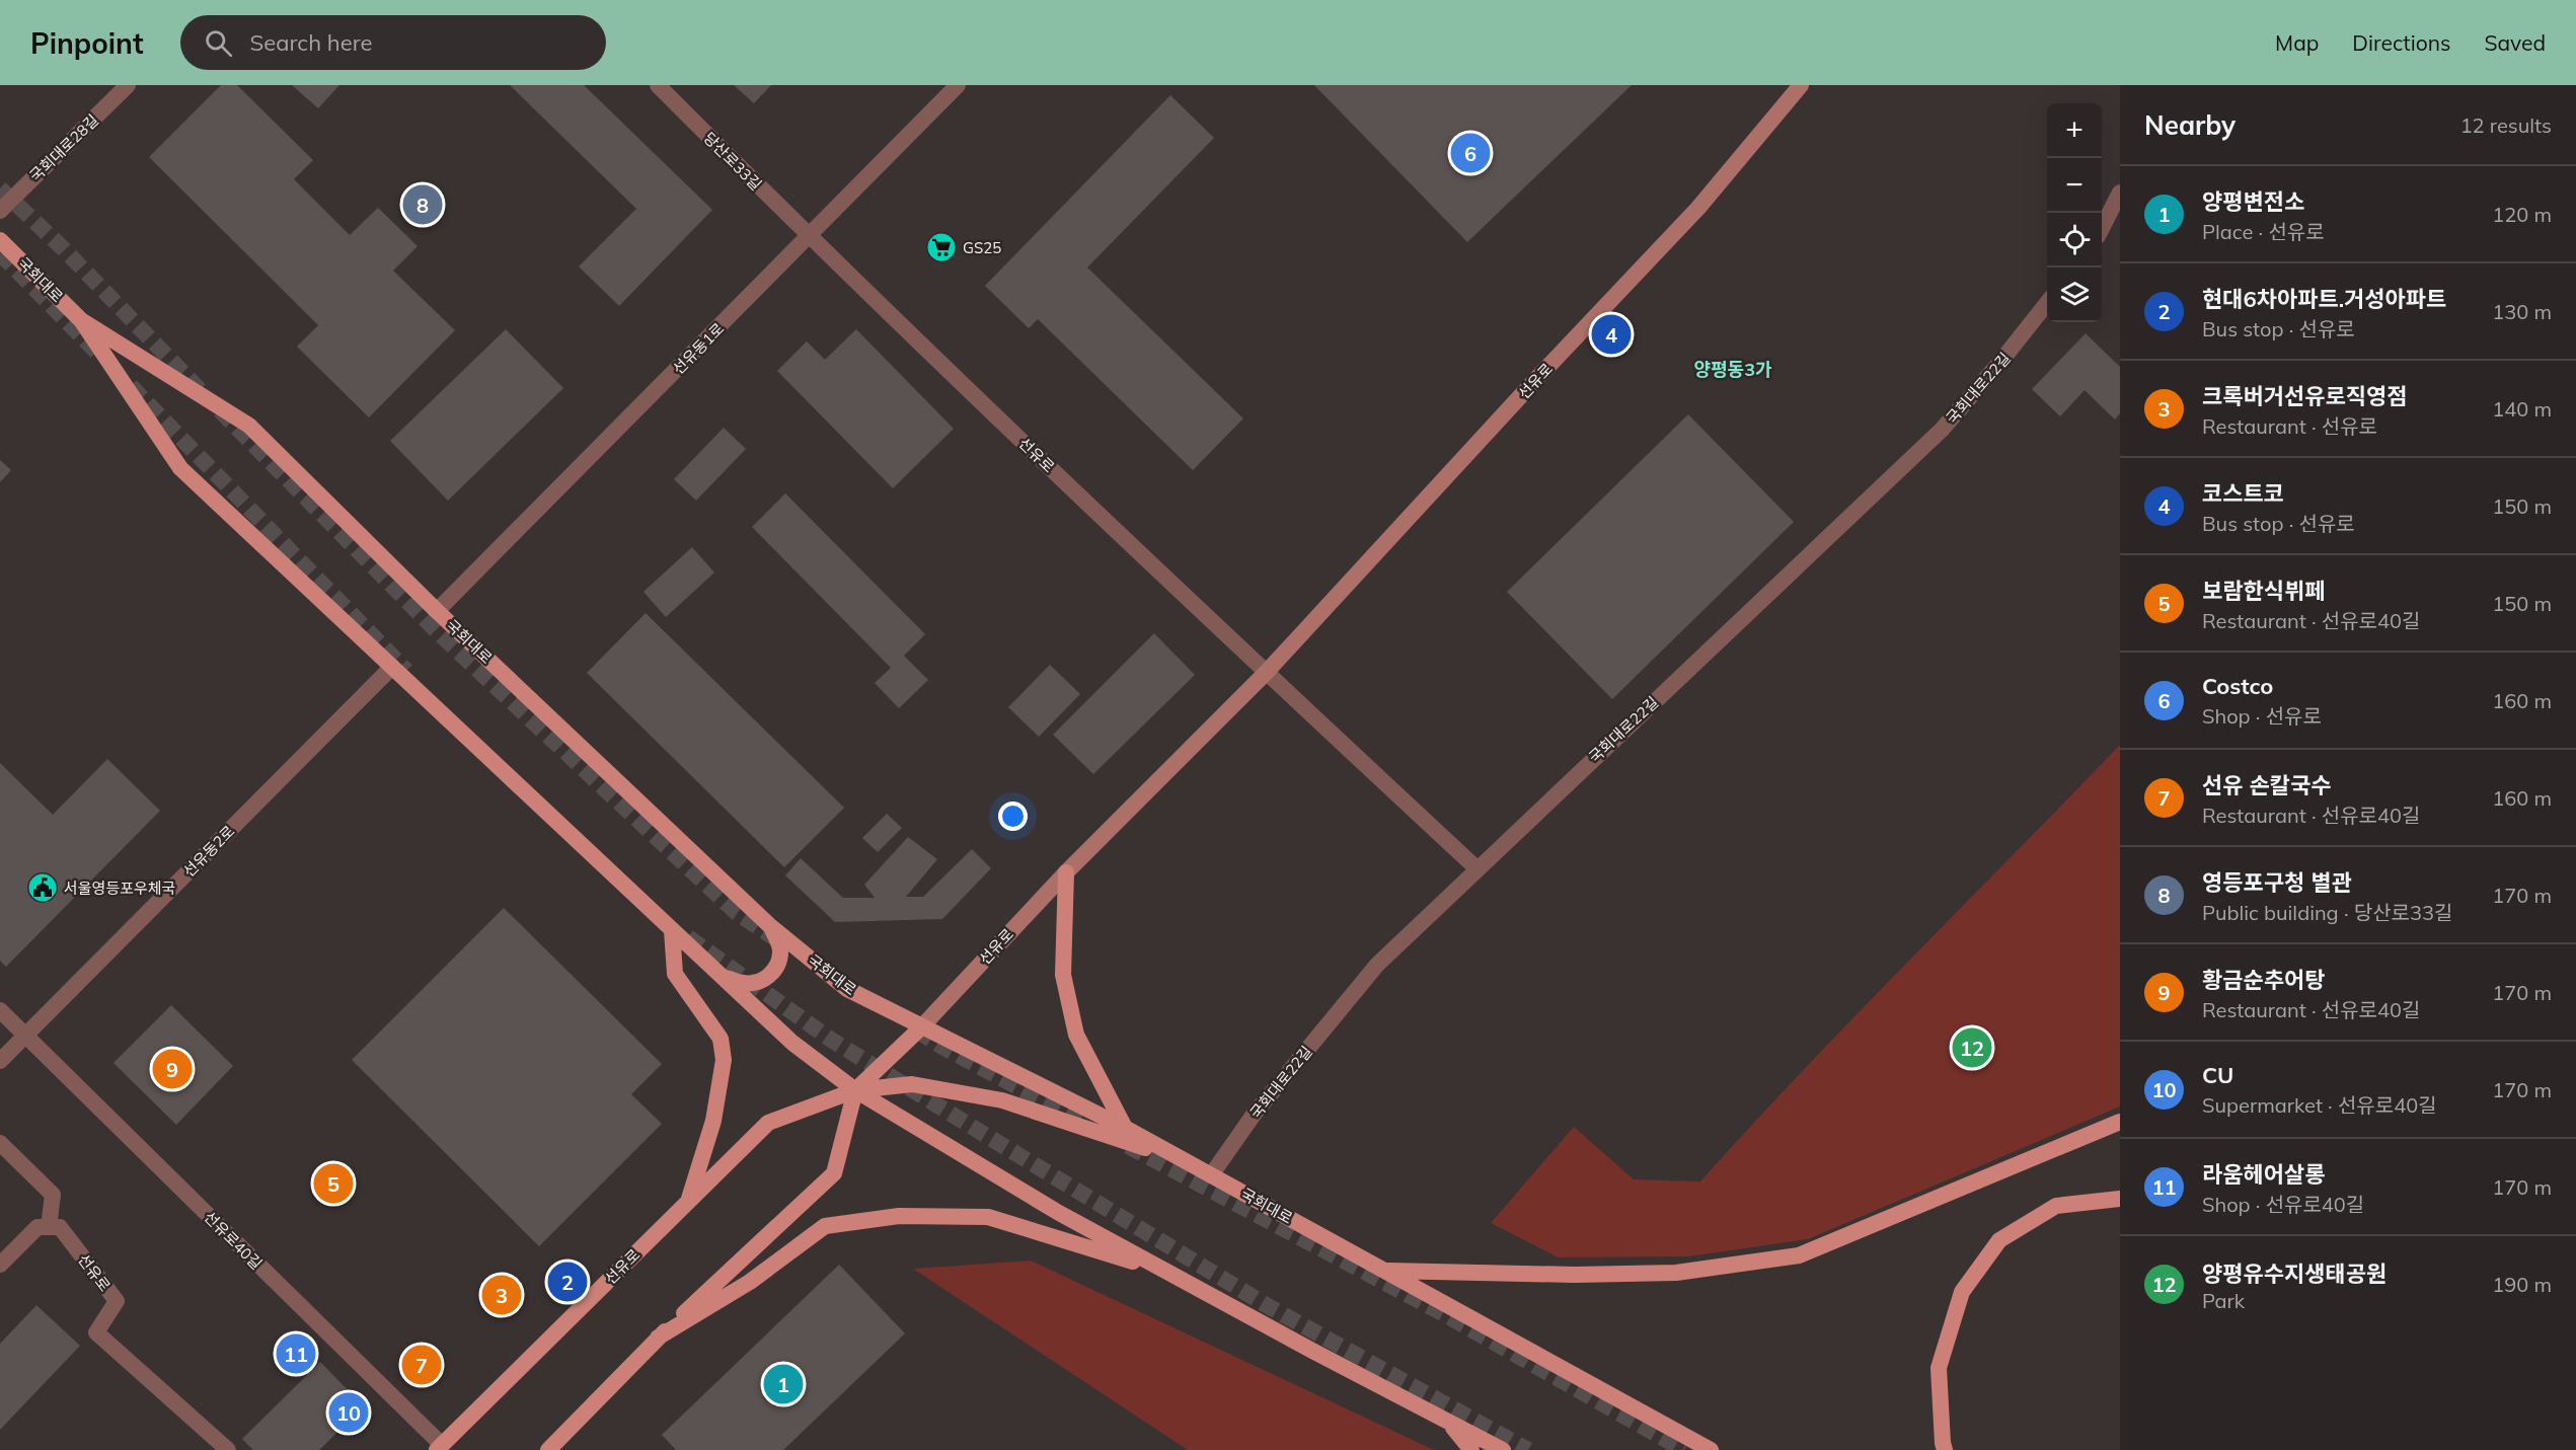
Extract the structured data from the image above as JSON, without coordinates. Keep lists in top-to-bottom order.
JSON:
{
  "streets": {
    "main road": ["국회대로", "선유로"],
    "street": [
      "국회대로28길",
      "당산로33길",
      "선유동1로",
      "국회대로22길",
      "선유동2로",
      "선유로40길"
    ]
  },
  "crossings": [
    ["당산로33길", "선유동1로"],
    ["당산로33길", "선유로"],
    ["국회대로", "선유동1로"],
    ["국회대로", "선유로"],
    ["국회대로", "국회대로22길"],
    ["국회대로", "선유동2로"],
    ["선유동1로", "선유로"],
    ["선유로", "선유로40길"],
    ["선유동2로", "선유로40길"]
  ],
  "districts": ["양평동3가"],
  "places": {
    "supermarket": ["GS25"],
    "public building": ["서울영등포우체국"]
  },
  "page": {
    "header": "Pinpoint",
    "search": "Search here",
    "nav": ["Map", "Directions", "Saved"],
    "heading": ["Nearby", "12 results"],
    "map_buttons": ["+", "−"],
    "pins": [
      "6",
      "8",
      "4",
      "12",
      "9",
      "5",
      "2",
      "3",
      "11",
      "7",
      "1",
      "10"
    ],
    "list": [
      {
        "mark": "1",
        "name": "양평변전소",
        "note": "Place · 선유로",
        "value": "120 m"
      },
      {
        "mark": "2",
        "name": "현대6차아파트.거성아파트",
        "note": "Bus stop · 선유로",
        "value": "130 m"
      },
      {
        "mark": "3",
        "name": "크록버거선유로직영점",
        "note": "Restaurant · 선유로",
        "value": "140 m"
      },
      {
        "mark": "4",
        "name": "코스트코",
        "note": "Bus stop · 선유로",
        "value": "150 m"
      },
      {
        "mark": "5",
        "name": "보람한식뷔페",
        "note": "Restaurant · 선유로40길",
        "value": "150 m"
      },
      {
        "mark": "6",
        "name": "Costco",
        "note": "Shop · 선유로",
        "value": "160 m"
      },
      {
        "mark": "7",
        "name": "선유 손칼국수",
        "note": "Restaurant · 선유로40길",
        "value": "160 m"
      },
      {
        "mark": "8",
        "name": "영등포구청 별관",
        "note": "Public building · 당산로33길",
        "value": "170 m"
      },
      {
        "mark": "9",
        "name": "황금순추어탕",
        "note": "Restaurant · 선유로40길",
        "value": "170 m"
      },
      {
        "mark": "10",
        "name": "CU",
        "note": "Supermarket · 선유로40길",
        "value": "170 m"
      },
      {
        "mark": "11",
        "name": "라움헤어살롱",
        "note": "Shop · 선유로40길",
        "value": "170 m"
      },
      {
        "mark": "12",
        "name": "양평유수지생태공원",
        "note": "Park",
        "value": "190 m"
      }
    ]
  }
}
